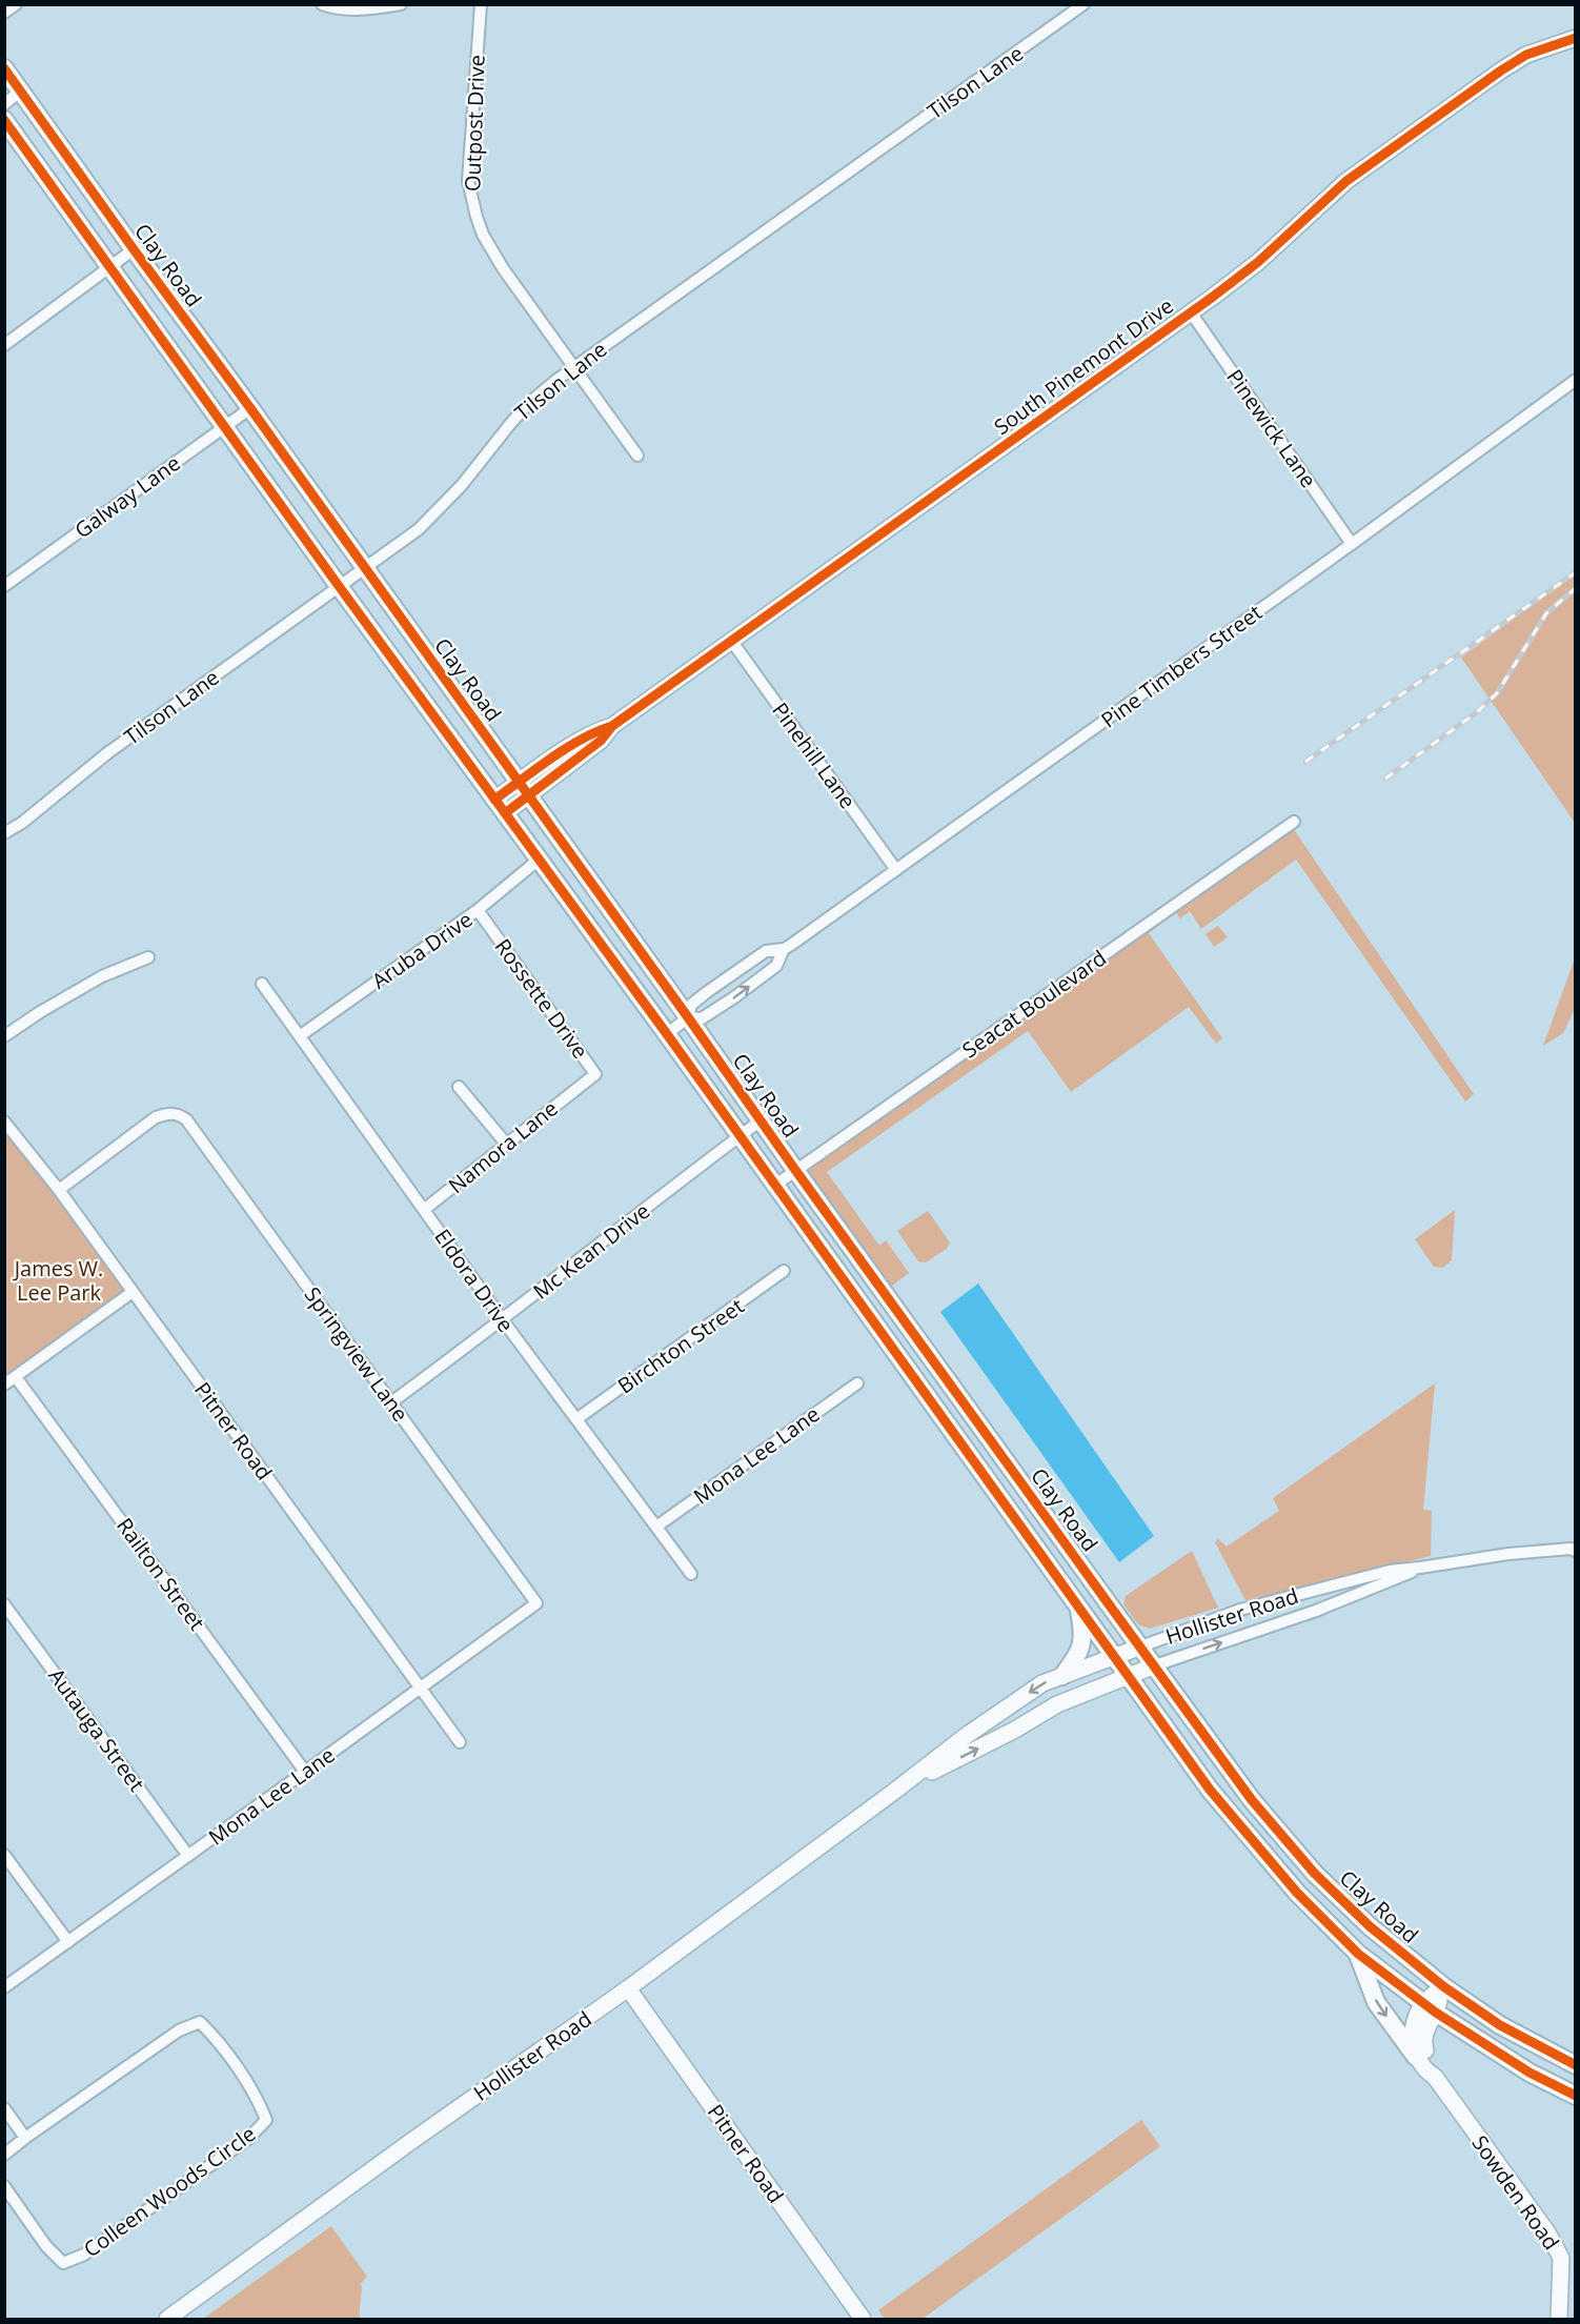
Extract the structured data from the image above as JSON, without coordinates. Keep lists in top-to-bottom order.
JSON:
{
  "streets": {
    "main road": ["Clay Road"],
    "street": [
      "Tilson Lane",
      "Outpost Drive",
      "South Pinemont Drive",
      "Pinewick Lane",
      "Galway Lane",
      "Pine Timbers Street",
      "Pinehill Lane",
      "Aruba Drive",
      "Rossette Drive",
      "Seacat Boulevard",
      "Namora Lane",
      "Mc Kean Drive",
      "Eldora Drive",
      "Birchton Street",
      "Springview Lane",
      "Pitner Road",
      "Mona Lee Lane",
      "Railton Street",
      "Hollister Road",
      "Autauga Street",
      "Colleen Woods Circle",
      "Sowden Road"
    ]
  },
  "crossings": [
    ["Tilson Lane", "Outpost Drive"],
    ["Tilson Lane", "Clay Road"],
    ["Clay Road", "South Pinemont Drive"],
    ["Clay Road", "Galway Lane"],
    ["Clay Road", "Pine Timbers Street"],
    ["Clay Road", "Seacat Boulevard"],
    ["Clay Road", "Mc Kean Drive"],
    ["Clay Road", "Hollister Road"],
    ["Clay Road", "Sowden Road"],
    ["South Pinemont Drive", "Pinewick Lane"],
    ["South Pinemont Drive", "Pinehill Lane"],
    ["Pinewick Lane", "Pine Timbers Street"],
    ["Pine Timbers Street", "Pinehill Lane"],
    ["Aruba Drive", "Rossette Drive"],
    ["Aruba Drive", "Eldora Drive"],
    ["Rossette Drive", "Namora Lane"],
    ["Namora Lane", "Eldora Drive"],
    ["Mc Kean Drive", "Eldora Drive"],
    ["Mc Kean Drive", "Springview Lane"],
    ["Eldora Drive", "Birchton Street"],
    ["Eldora Drive", "Mona Lee Lane"],
    ["Springview Lane", "Pitner Road"],
    ["Springview Lane", "Mona Lee Lane"],
    ["Pitner Road", "Mona Lee Lane"],
    ["Pitner Road", "Hollister Road"],
    ["Mona Lee Lane", "Railton Street"],
    ["Mona Lee Lane", "Autauga Street"]
  ],
  "parks": ["James W. Lee Park"]
}
